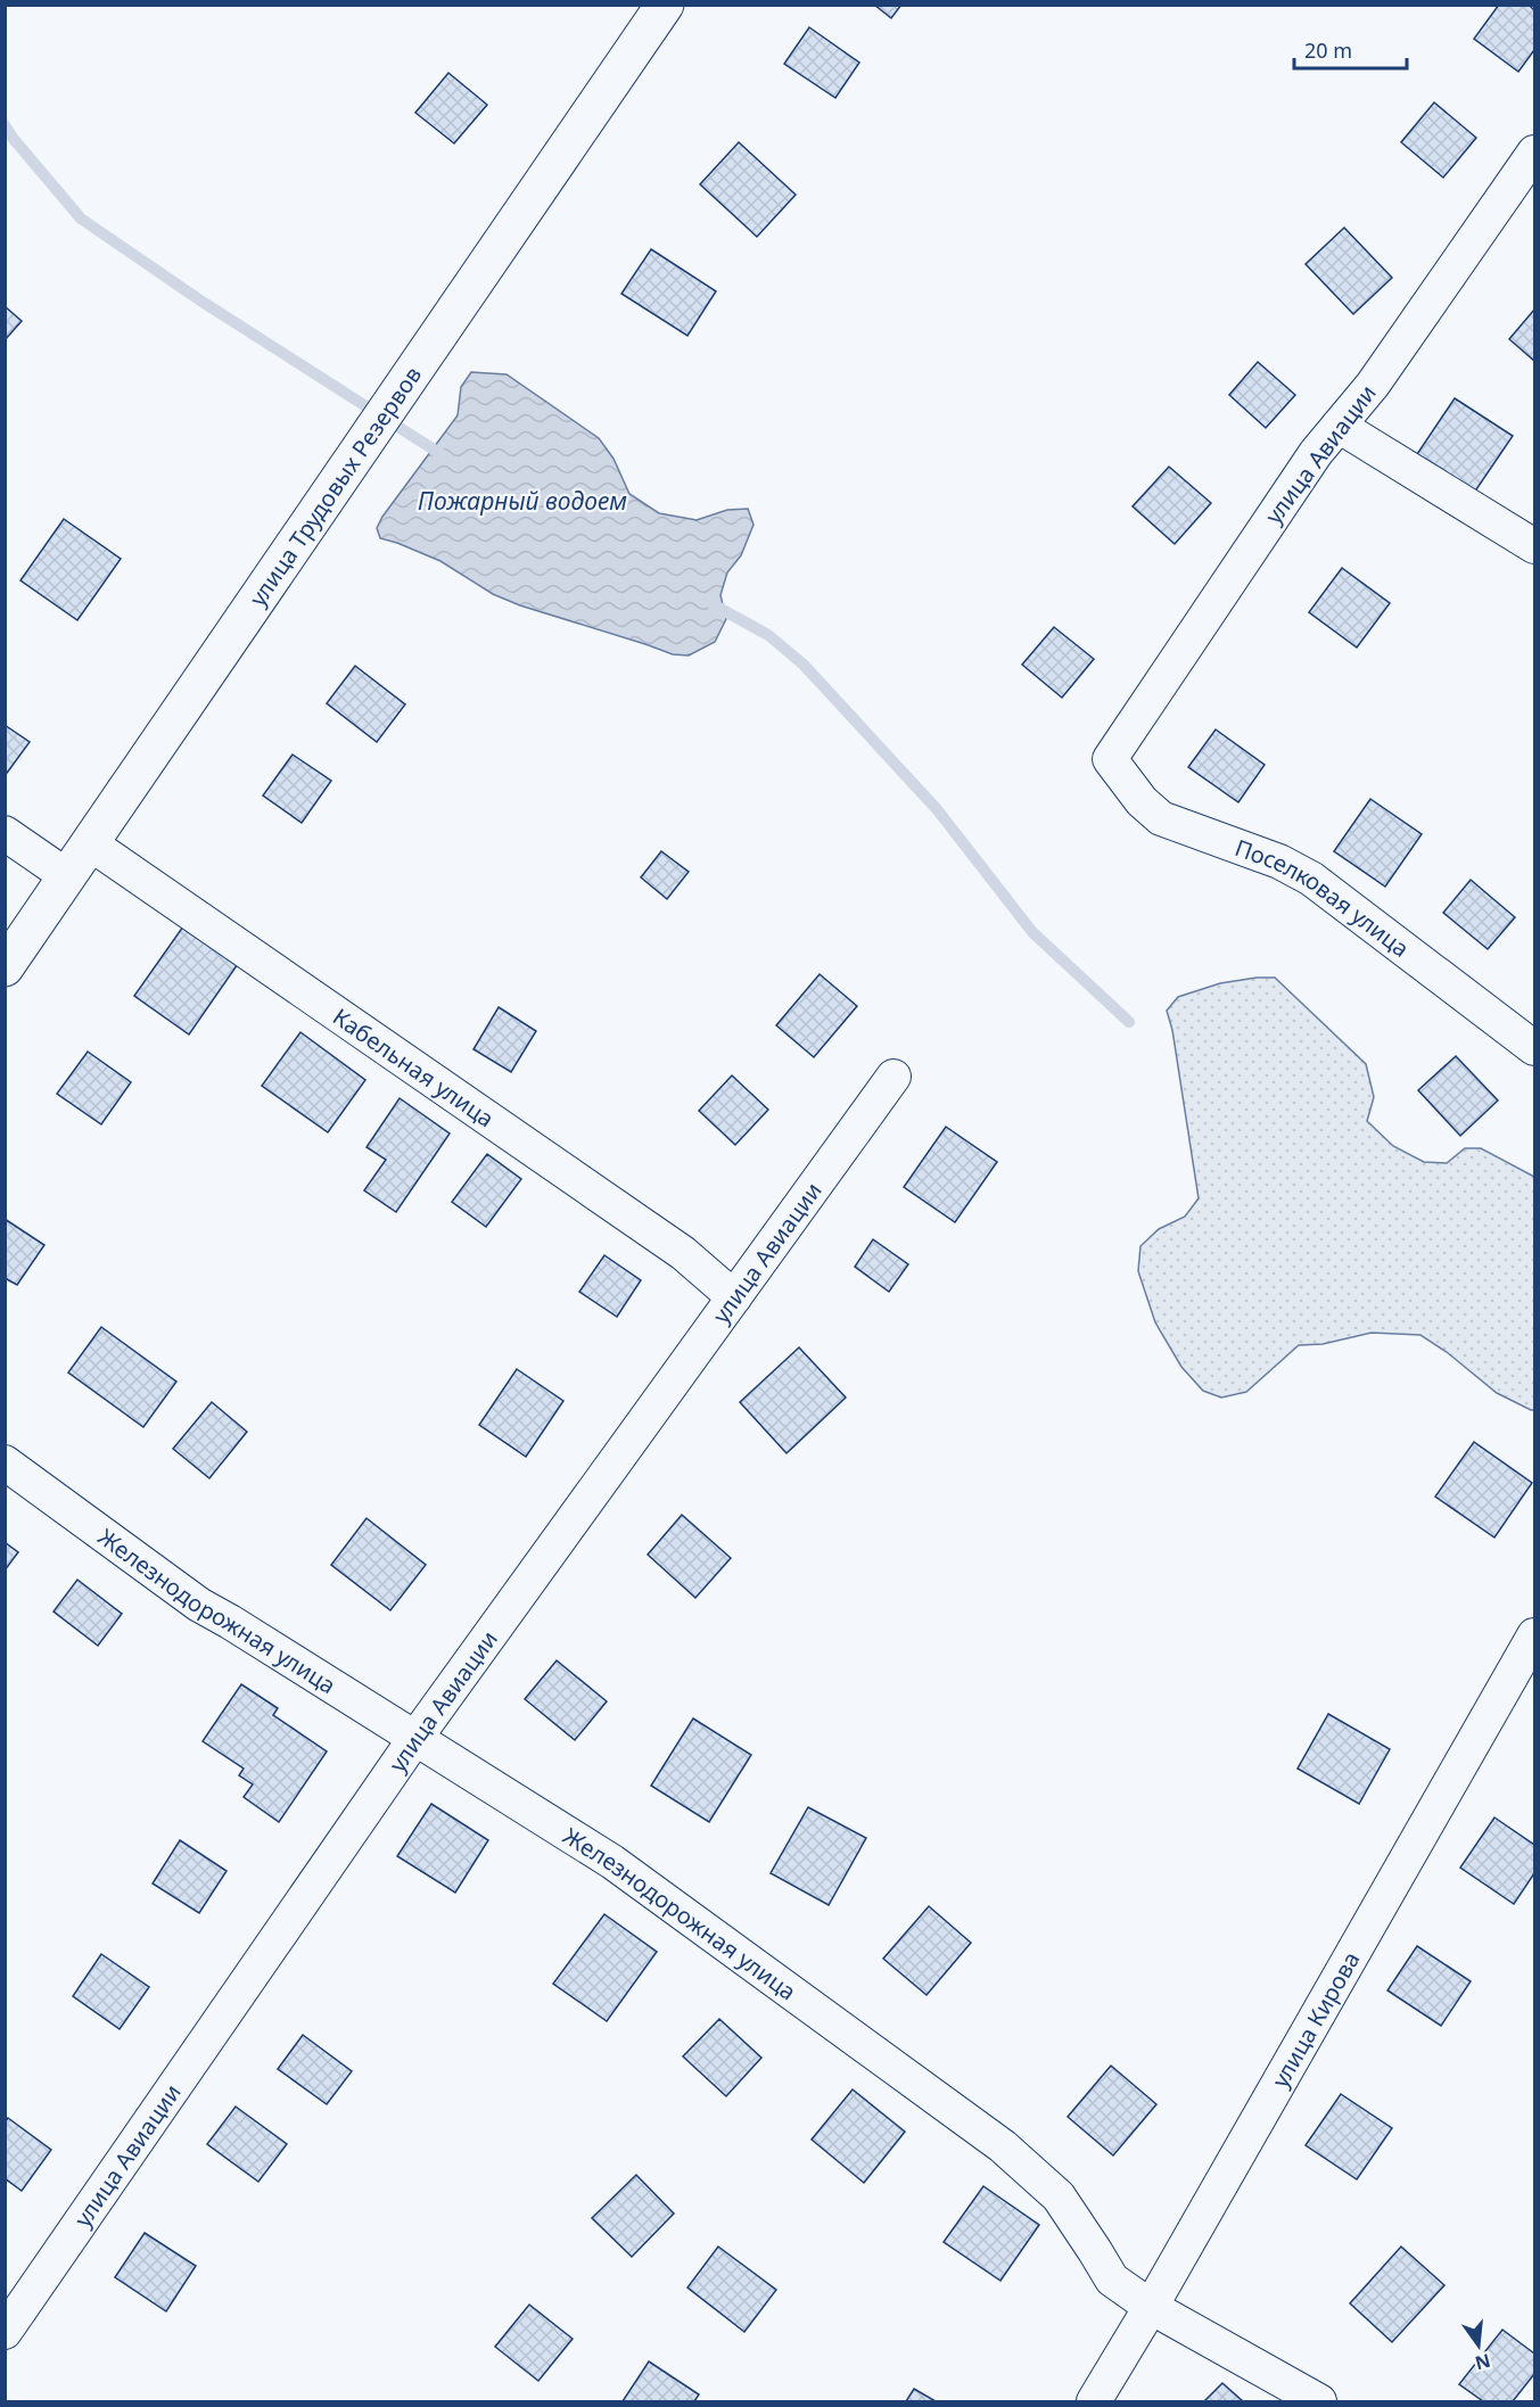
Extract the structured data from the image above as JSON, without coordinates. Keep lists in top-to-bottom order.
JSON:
{
  "streets": {
    "main road": ["улица Трудовых Резервов"],
    "street": [
      "улица Авиации",
      "Поселковая улица",
      "Кабельная улица",
      "Железнодорожная улица",
      "улица Кирова"
    ]
  },
  "crossings": [
    ["улица Авиации", "Поселковая улица"],
    ["улица Авиации", "Кабельная улица"],
    ["улица Авиации", "Железнодорожная улица"],
    ["улица Трудовых Резервов", "Кабельная улица"],
    ["Железнодорожная улица", "улица Кирова"]
  ],
  "water": ["Пожарный водоем"],
  "scale_bar": "20 m",
  "north": "bottom"
}
